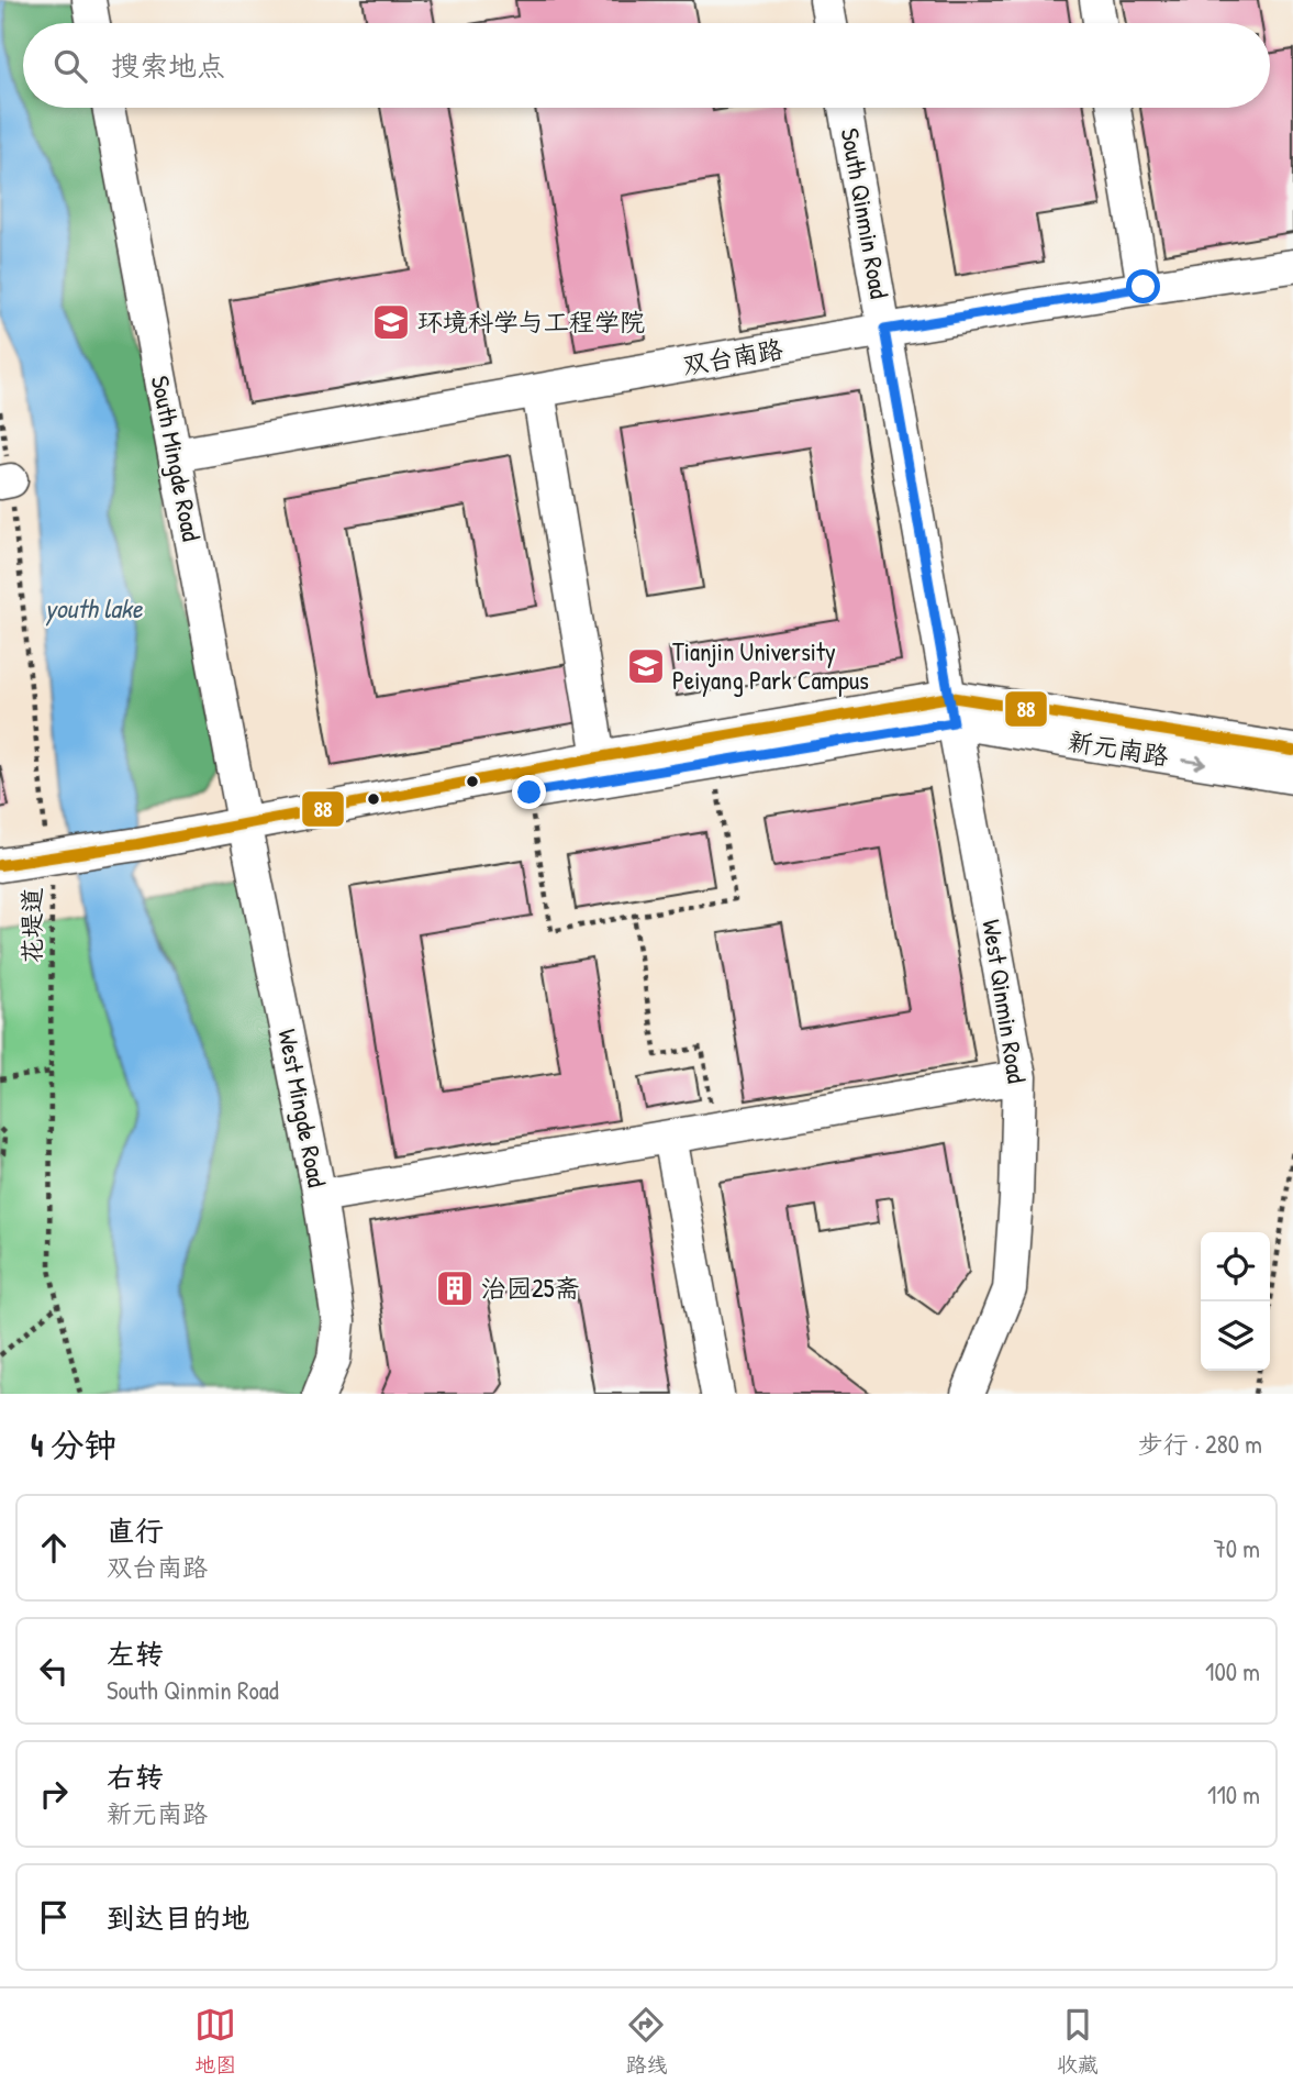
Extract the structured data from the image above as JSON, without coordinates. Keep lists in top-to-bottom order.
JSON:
{
  "streets": {
    "street": [
      "South Qinmin Road",
      "双台南路",
      "South Mingde Road",
      "新元南路",
      "West Qinmin Road",
      "West Mingde Road"
    ],
    "path": ["花堤道"]
  },
  "crossings": [
    ["South Qinmin Road", "双台南路"],
    ["South Qinmin Road", "新元南路"],
    ["South Qinmin Road", "West Qinmin Road"],
    ["双台南路", "South Mingde Road"],
    ["South Mingde Road", "新元南路"],
    ["South Mingde Road", "West Mingde Road"],
    ["新元南路", "West Qinmin Road"],
    ["新元南路", "West Mingde Road"]
  ],
  "water": ["youth lake"],
  "places": {
    "school or university": ["环境科学与工程学院", "Tianjin University Peiyang Park Campus"],
    "building": ["治园25斋"]
  },
  "lines": ["transit line 88"],
  "page": {
    "search": "搜索地点",
    "heading": ["4 分钟", "步行 · 280 m"],
    "list": [
      ["直行", "双台南路", "70 m"],
      ["左转", "South Qinmin Road", "100 m"],
      ["右转", "新元南路", "110 m"],
      "到达目的地"
    ],
    "nav": ["地图", "路线", "收藏"]
  }
}
